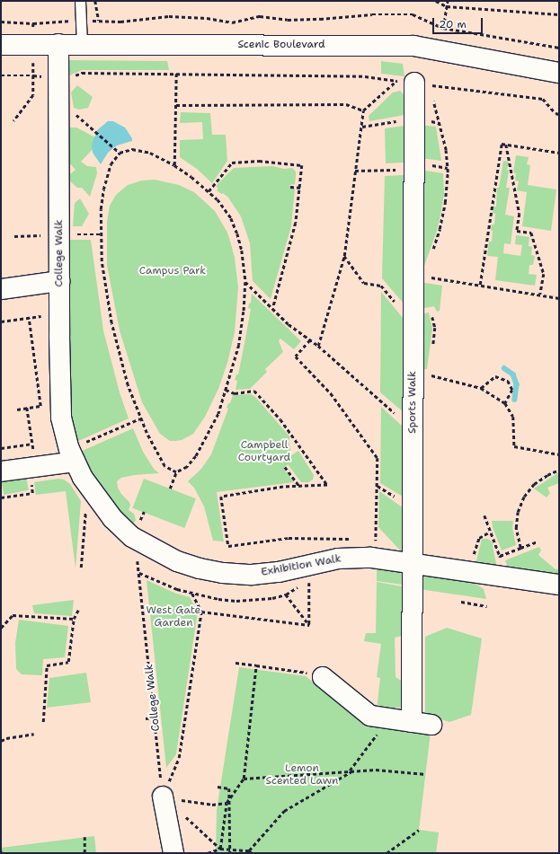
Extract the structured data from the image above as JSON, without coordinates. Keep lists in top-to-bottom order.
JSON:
{
  "streets": {
    "street": [
      "Scenic Boulevard",
      "College Walk",
      "Sports Walk",
      "Exhibition Walk"
    ]
  },
  "crossings": [
    ["Scenic Boulevard", "College Walk"],
    ["College Walk", "Exhibition Walk"],
    ["Sports Walk", "Exhibition Walk"]
  ],
  "parks": [
    "Campus Park",
    "Campbell Courtyard",
    "West Gate Garden",
    "Lemon Scented Lawn"
  ],
  "scale_bar": "20 m"
}
